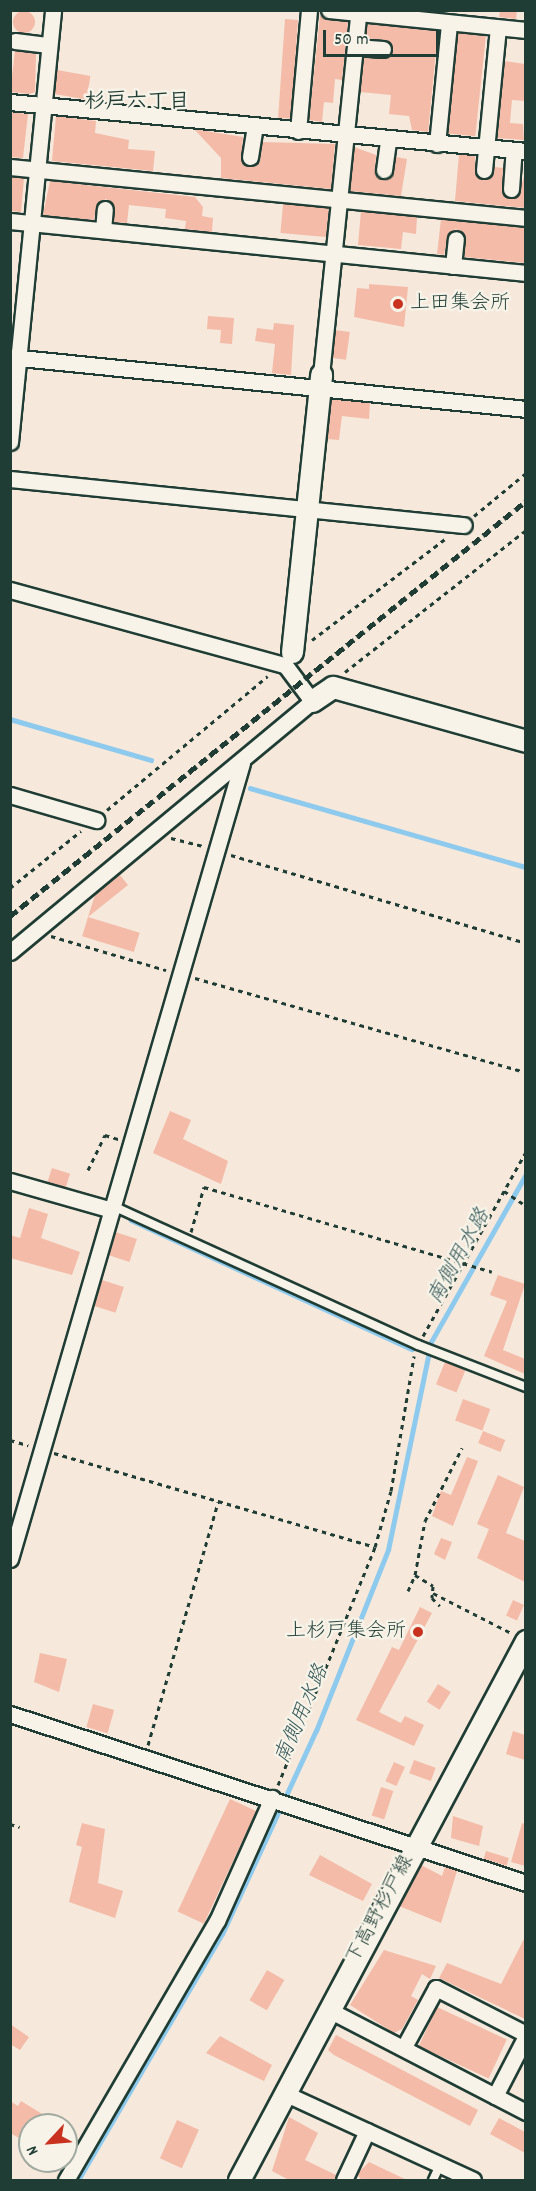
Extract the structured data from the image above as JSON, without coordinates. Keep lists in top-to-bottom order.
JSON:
{
  "streets": {
    "main road": ["下高野杉戸線"]
  },
  "districts": ["杉戸六丁目"],
  "water": ["南側用水路"],
  "places": ["上田集会所", "上杉戸集会所"],
  "scale_bar": "50 m",
  "north": "bottom left"
}
